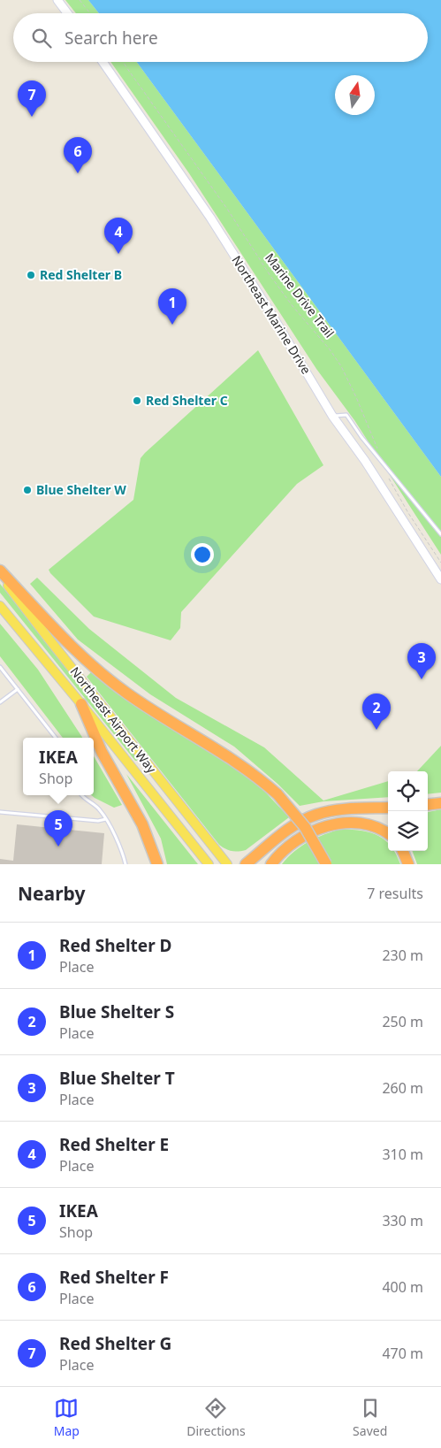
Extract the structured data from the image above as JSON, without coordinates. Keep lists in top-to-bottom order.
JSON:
{
  "streets": {
    "main road": ["Northeast Marine Drive", "Northeast Airport Way"],
    "path": ["Marine Drive Trail"]
  },
  "places": ["Red Shelter B", "Red Shelter C", "Blue Shelter W"],
  "north": "top",
  "page": {
    "search": "Search here",
    "pins": [
      "7",
      "6",
      "4",
      "1",
      "3",
      "2",
      "5"
    ],
    "popup": ["IKEA", "Shop"],
    "heading": ["Nearby", "7 results"],
    "list": [
      {
        "mark": "1",
        "name": "Red Shelter D",
        "note": "Place",
        "value": "230 m"
      },
      {
        "mark": "2",
        "name": "Blue Shelter S",
        "note": "Place",
        "value": "250 m"
      },
      {
        "mark": "3",
        "name": "Blue Shelter T",
        "note": "Place",
        "value": "260 m"
      },
      {
        "mark": "4",
        "name": "Red Shelter E",
        "note": "Place",
        "value": "310 m"
      },
      {
        "mark": "5",
        "name": "IKEA",
        "note": "Shop",
        "value": "330 m"
      },
      {
        "mark": "6",
        "name": "Red Shelter F",
        "note": "Place",
        "value": "400 m"
      },
      {
        "mark": "7",
        "name": "Red Shelter G",
        "note": "Place",
        "value": "470 m"
      }
    ],
    "nav": ["Map", "Directions", "Saved"]
  }
}
